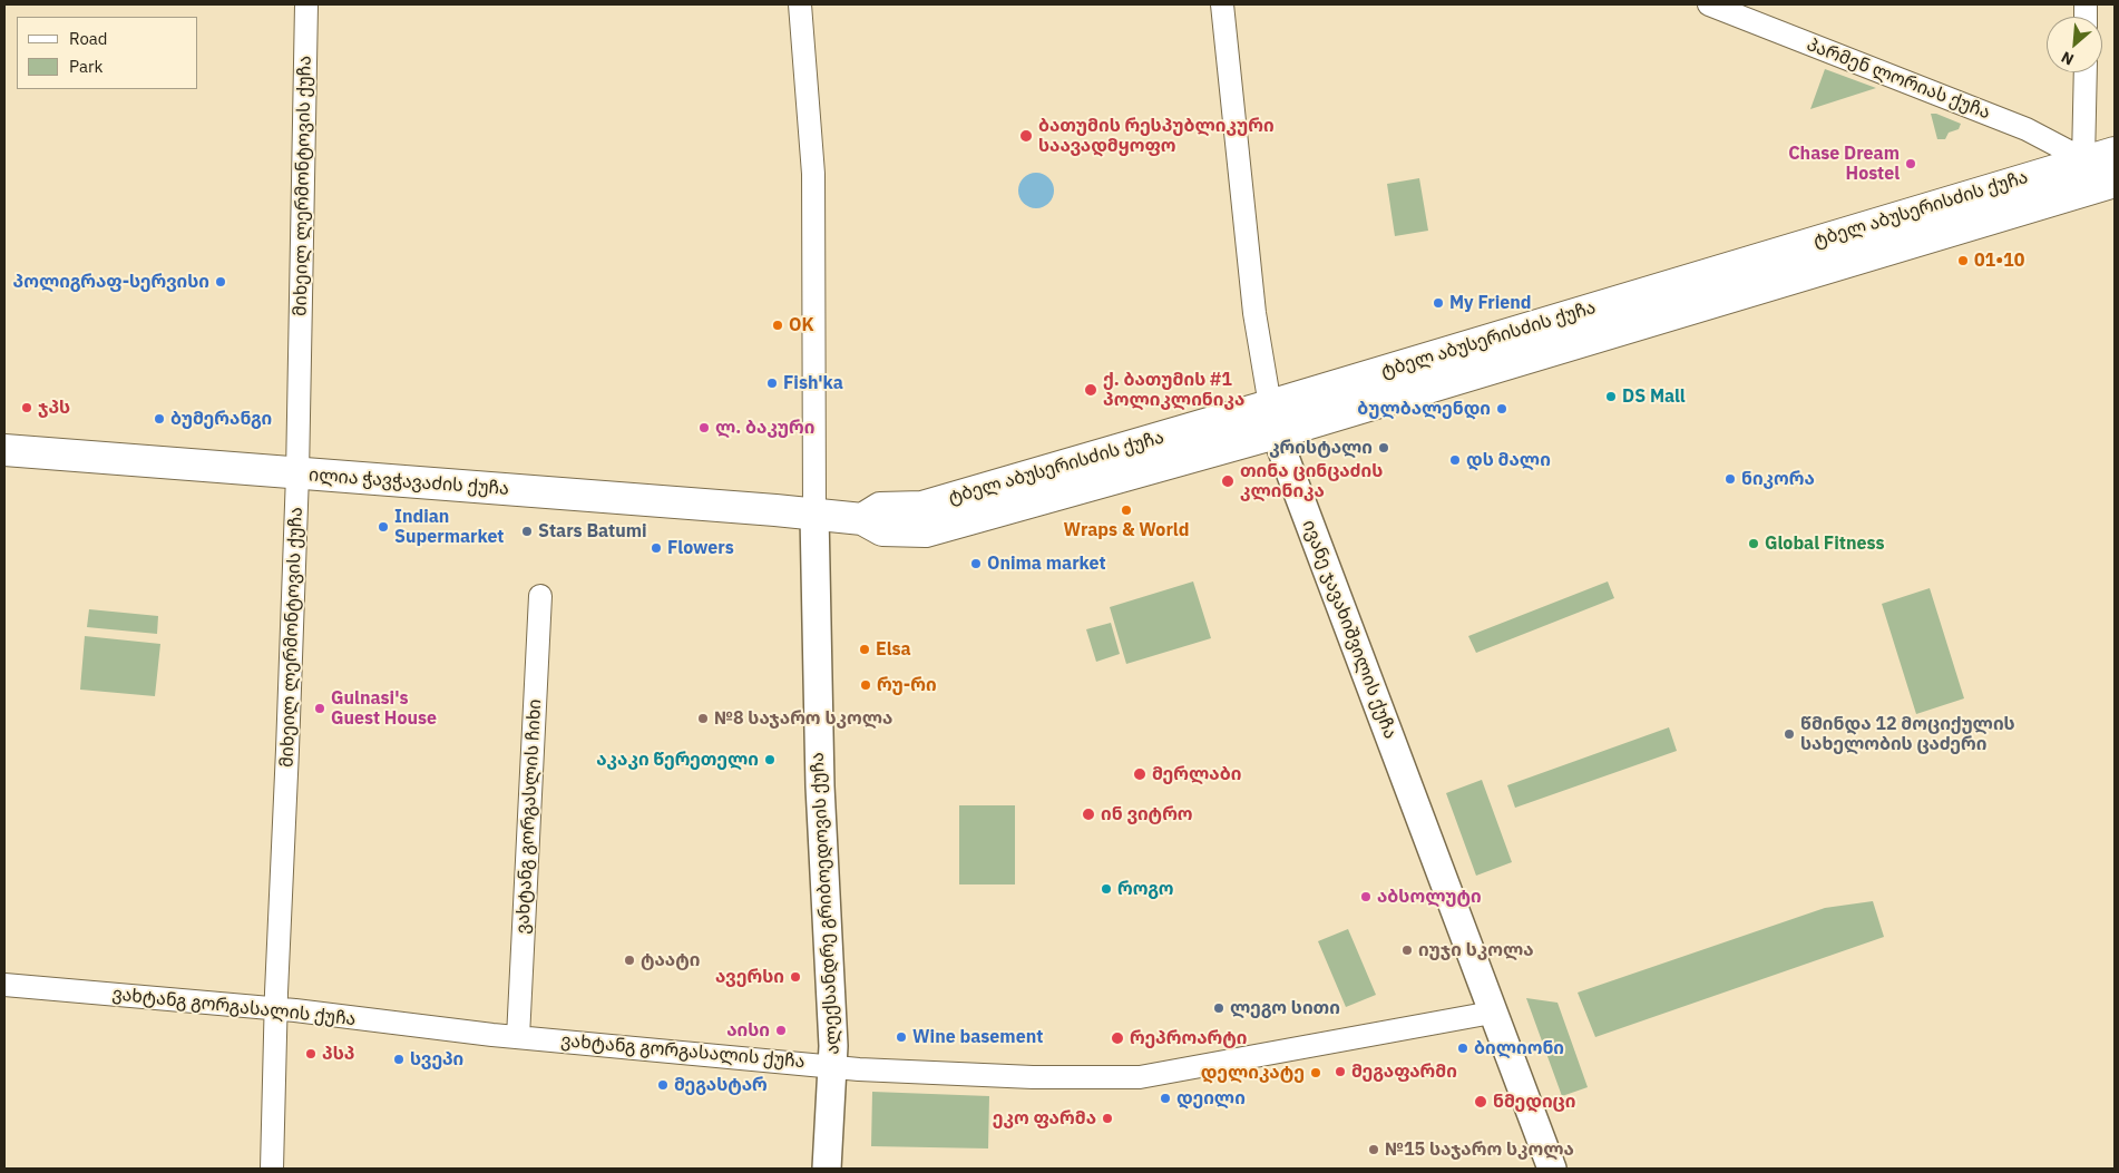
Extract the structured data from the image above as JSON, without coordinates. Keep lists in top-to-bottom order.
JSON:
{
  "streets": {
    "main road": ["ტბელ აბუსერისძის ქუჩა", "ილია ჭავჭავაძის ქუჩა"],
    "street": [
      "პარმენ ლორიას ქუჩა",
      "მიხეილ ლერმონტოვის ქუჩა",
      "ივანე ჯავახიშვილის ქუჩა",
      "ვახტანგ გორგასლის ჩიხი",
      "ალექსანდრე გრიბოედოვის ქუჩა",
      "ვახტანგ გორგასალის ქუჩა"
    ]
  },
  "crossings": [
    ["პარმენ ლორიას ქუჩა", "ტბელ აბუსერისძის ქუჩა"],
    ["მიხეილ ლერმონტოვის ქუჩა", "ილია ჭავჭავაძის ქუჩა"],
    ["მიხეილ ლერმონტოვის ქუჩა", "ვახტანგ გორგასალის ქუჩა"],
    ["ტბელ აბუსერისძის ქუჩა", "ილია ჭავჭავაძის ქუჩა"],
    ["ტბელ აბუსერისძის ქუჩა", "ივანე ჯავახიშვილის ქუჩა"],
    ["ტბელ აბუსერისძის ქუჩა", "ალექსანდრე გრიბოედოვის ქუჩა"],
    ["ილია ჭავჭავაძის ქუჩა", "ალექსანდრე გრიბოედოვის ქუჩა"],
    ["ივანე ჯავახიშვილის ქუჩა", "ვახტანგ გორგასალის ქუჩა"],
    ["ვახტანგ გორგასლის ჩიხი", "ვახტანგ გორგასალის ქუჩა"],
    ["ალექსანდრე გრიბოედოვის ქუჩა", "ვახტანგ გორგასალის ქუჩა"]
  ],
  "places": [
    "ბათუმის რესპუბლიკური საავადმყოფო",
    "Chase Dream Hostel",
    "01•10",
    "პოლიგრაფ-სერვისი",
    "My Friend",
    "OK",
    "Fish'ka",
    "ქ. ბათუმის #1 პოლიკლინიკა",
    "DS Mall",
    "ჯპს",
    "ბულბალენდი",
    "ბუმერანგი",
    "ლ. ბაკური",
    "კრისტალი",
    "დს მალი",
    "ნიკორა",
    "თინა ცინცაძის კლინიკა",
    "Wraps & World",
    "Indian Supermarket",
    "Stars Batumi",
    "Global Fitness",
    "Flowers",
    "Onima market",
    "Elsa",
    "რუ-რი",
    "Gulnasi's Guest House",
    "№8 საჯარო სკოლა",
    "წმინდა 12 მოციქულის სახელობის ცაძერი",
    "აკაკი წერეთელი",
    "მერლაბი",
    "ინ ვიტრო",
    "როგო",
    "აბსოლუტი",
    "იუჯი სკოლა",
    "ტაატი",
    "ავერსი",
    "ლეგო სითი",
    "აისი",
    "Wine basement",
    "რეპროარტი",
    "ბილიონი",
    "პსპ",
    "სვეპი",
    "მეგაფარმი",
    "დელიკატე",
    "მეგასტარ",
    "დეილი",
    "ნმედიცი",
    "ეკო ფარმა",
    "№15 საჯარო სკოლა"
  ],
  "legend": ["Road", "Park"],
  "north": "bottom left"
}
